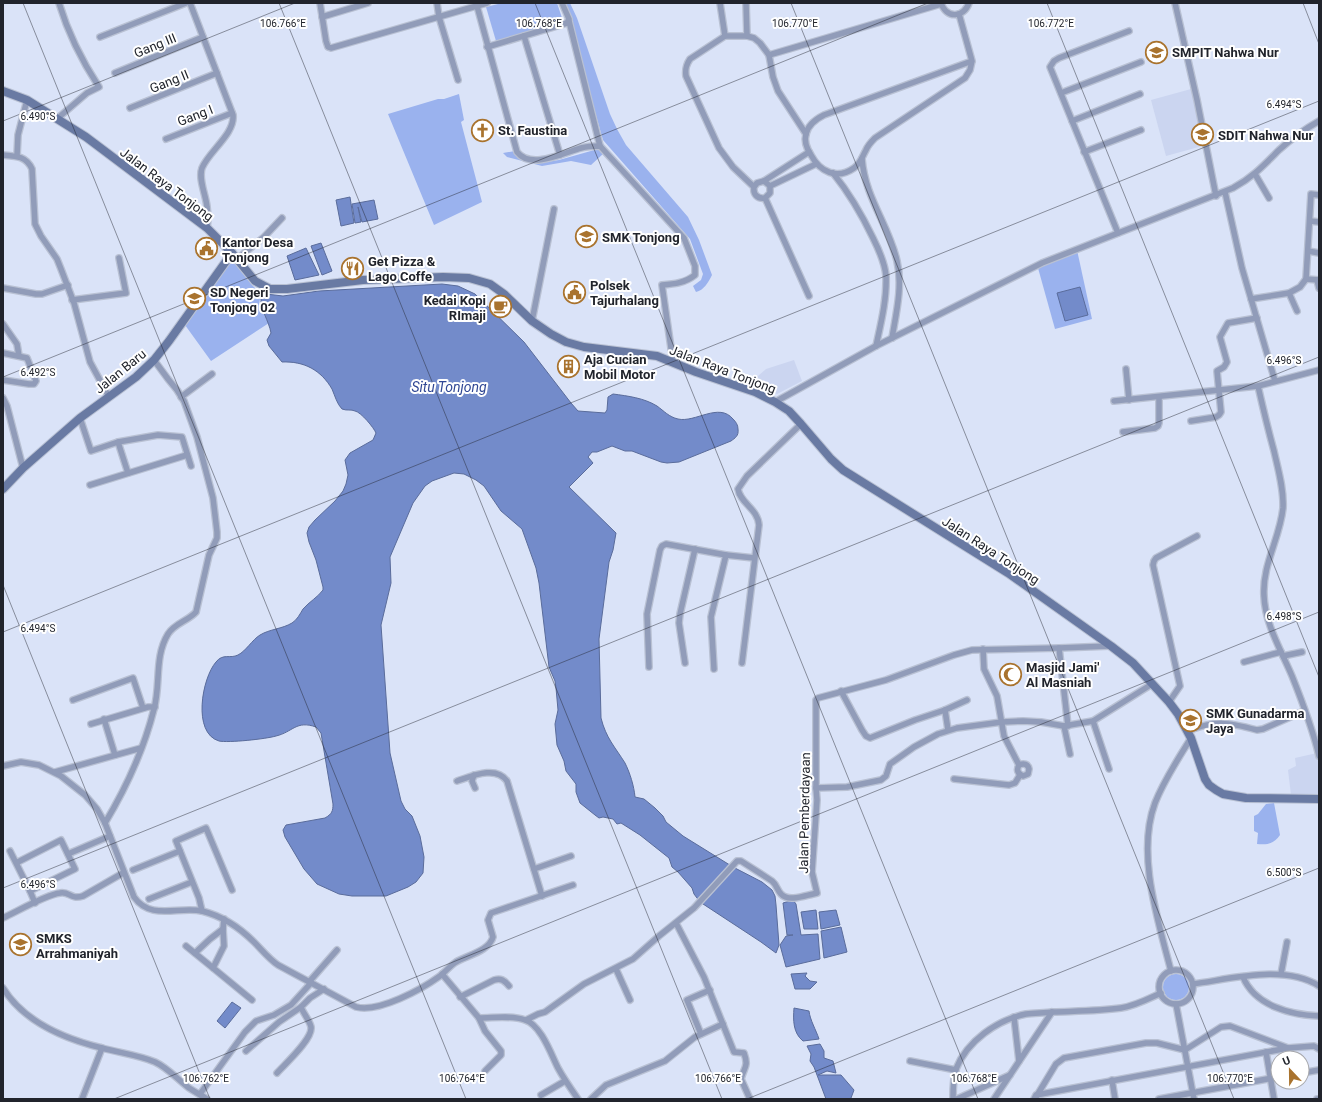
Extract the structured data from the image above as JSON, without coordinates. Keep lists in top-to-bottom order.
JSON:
{
  "streets": {
    "main road": ["Jalan Raya Tonjong", "Jalan Baru"],
    "street": [
      "Gang III",
      "Gang II",
      "Gang I",
      "Jalan Pemberdayaan"
    ]
  },
  "crossings": [
    ["Jalan Raya Tonjong", "Jalan Baru"],
    ["Jalan Raya Tonjong", "Jalan Pemberdayaan"]
  ],
  "water": ["Situ Tonjong"],
  "places": {
    "school or university": [
      "SMPIT Nahwa Nur",
      "SDIT Nahwa Nur",
      "SMK Tonjong",
      "SD Negeri Tonjong 02",
      "SMK Gunadarma Jaya",
      "SMKS Arrahmaniyah"
    ],
    "church": ["St. Faustina"],
    "public building": ["Kantor Desa Tonjong", "Polsek Tajurhalang"],
    "restaurant": ["Get Pizza & Lago Coffe"],
    "cafe": ["Kedai Kopi RImaji"],
    "building": ["Aja Cucian Mobil Motor"],
    "mosque": ["Masjid Jami' Al Masniah"]
  },
  "north": "top",
  "coordinates": [
    "106.766°E",
    "106.768°E",
    "106.770°E",
    "106.772°E",
    "6.494°S",
    "6.490°S",
    "6.496°S",
    "6.492°S",
    "6.498°S",
    "6.500°S",
    "106.762°E",
    "106.764°E"
  ]
}
